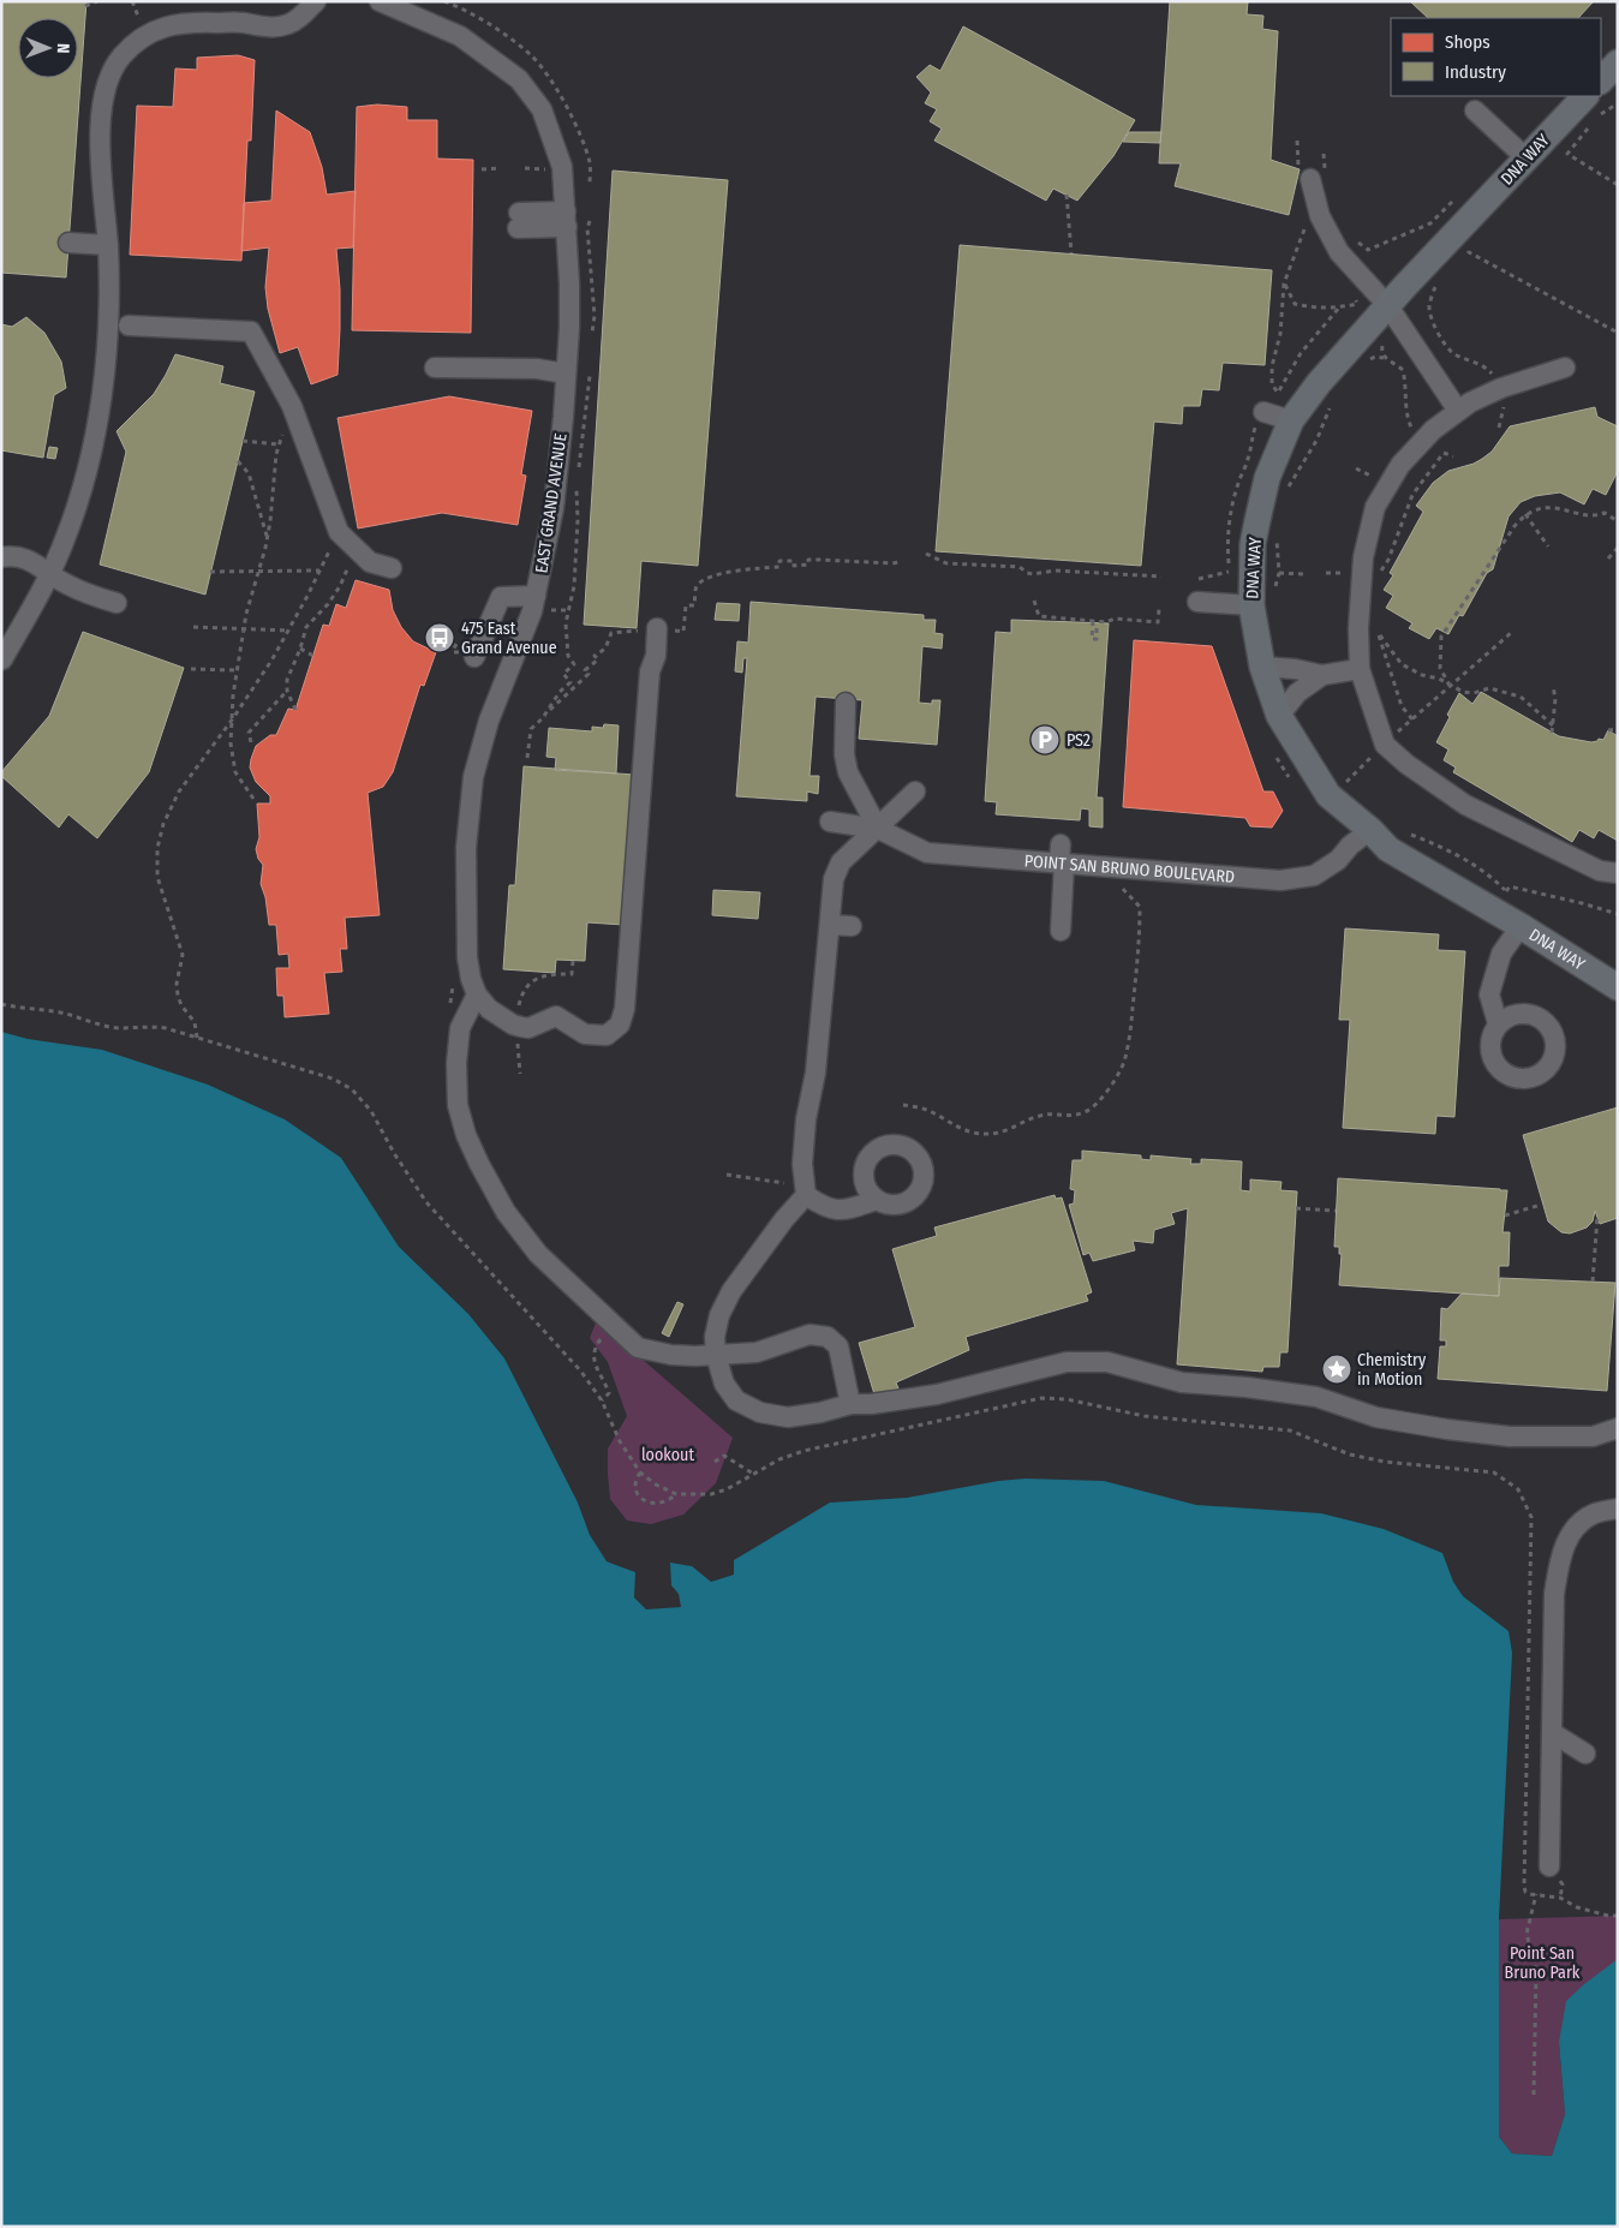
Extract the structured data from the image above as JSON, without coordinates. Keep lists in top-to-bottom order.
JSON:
{
  "streets": {
    "main road": ["DNA WAY"],
    "street": ["EAST GRAND AVENUE", "POINT SAN BRUNO BOULEVARD"]
  },
  "crossings": [
    ["DNA WAY", "POINT SAN BRUNO BOULEVARD"]
  ],
  "parks": ["lookout", "Point San Bruno Park"],
  "places": {
    "bus stop": ["475 East Grand Avenue"],
    "parking": ["PS2"],
    "place": ["Chemistry in Motion"]
  },
  "legend": ["Shops", "Industry"],
  "north": "right"
}
